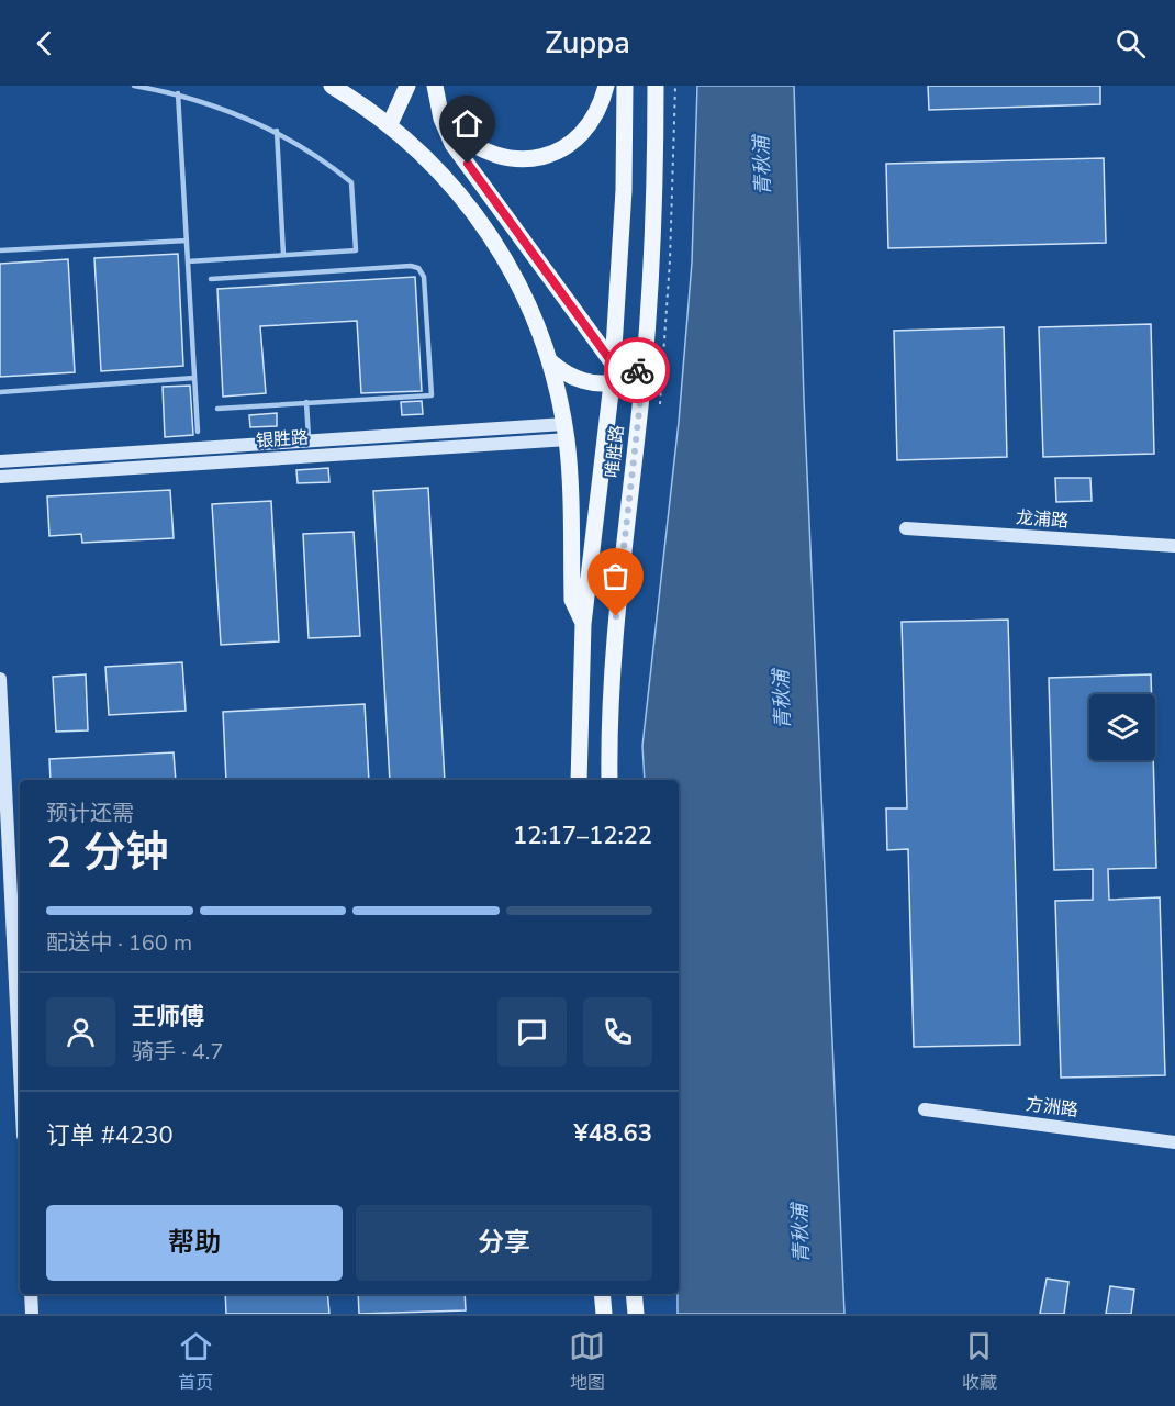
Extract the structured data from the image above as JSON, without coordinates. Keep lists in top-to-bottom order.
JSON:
{
  "streets": {
    "main road": ["唯胜路"],
    "street": ["银胜路", "龙浦路", "方洲路"]
  },
  "water": ["青秋浦"],
  "page": {
    "header": "Zuppa",
    "heading": ["2 分钟", "预计还需", "12:17–12:22"],
    "panel": [
      "王师傅",
      "骑手 · 4.7",
      "订单 #4230",
      "¥48.63"
    ],
    "bar": "配送中 · 160 m",
    "buttons": ["帮助", "分享"],
    "tabs": ["首页", "地图", "收藏"]
  }
}
